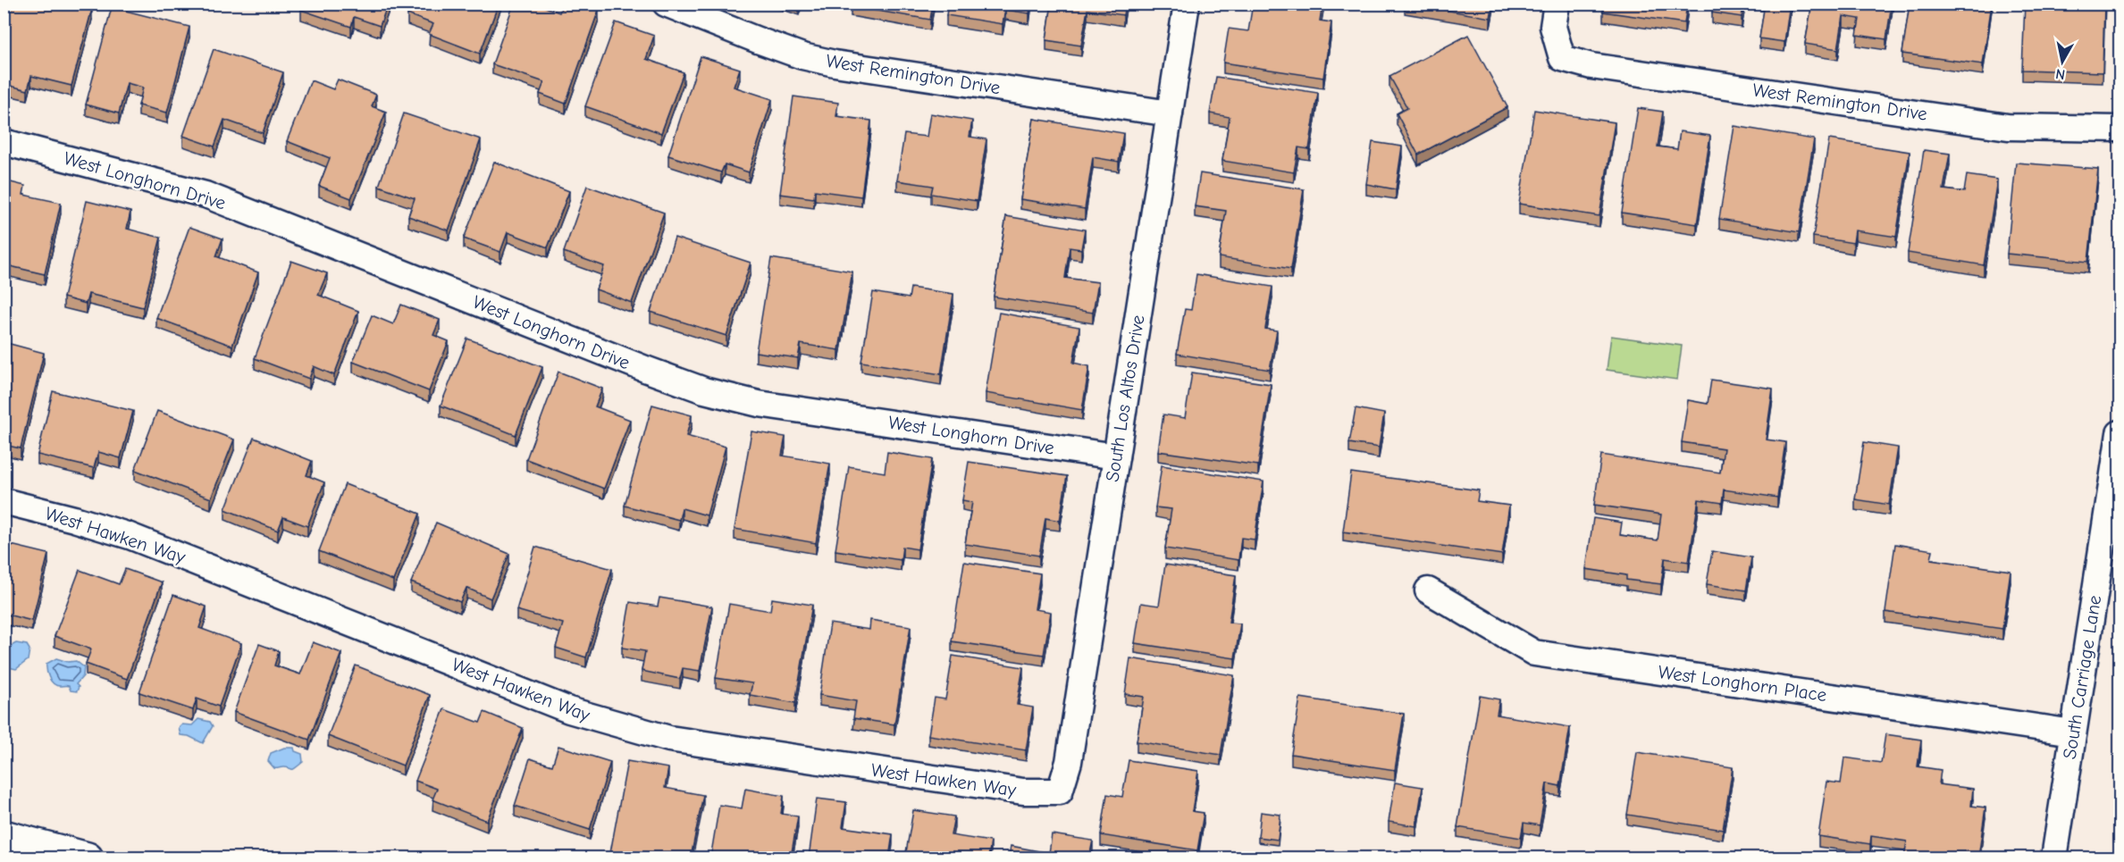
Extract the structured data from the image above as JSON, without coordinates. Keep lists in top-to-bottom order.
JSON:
{
  "streets": {
    "street": [
      "West Remington Drive",
      "West Longhorn Drive",
      "South Los Altos Drive",
      "West Hawken Way",
      "South Carriage Lane",
      "West Longhorn Place"
    ]
  },
  "crossings": [
    ["West Remington Drive", "South Los Altos Drive"],
    ["West Longhorn Drive", "South Los Altos Drive"],
    ["South Los Altos Drive", "West Hawken Way"],
    ["South Carriage Lane", "West Longhorn Place"]
  ],
  "north": "bottom"
}
